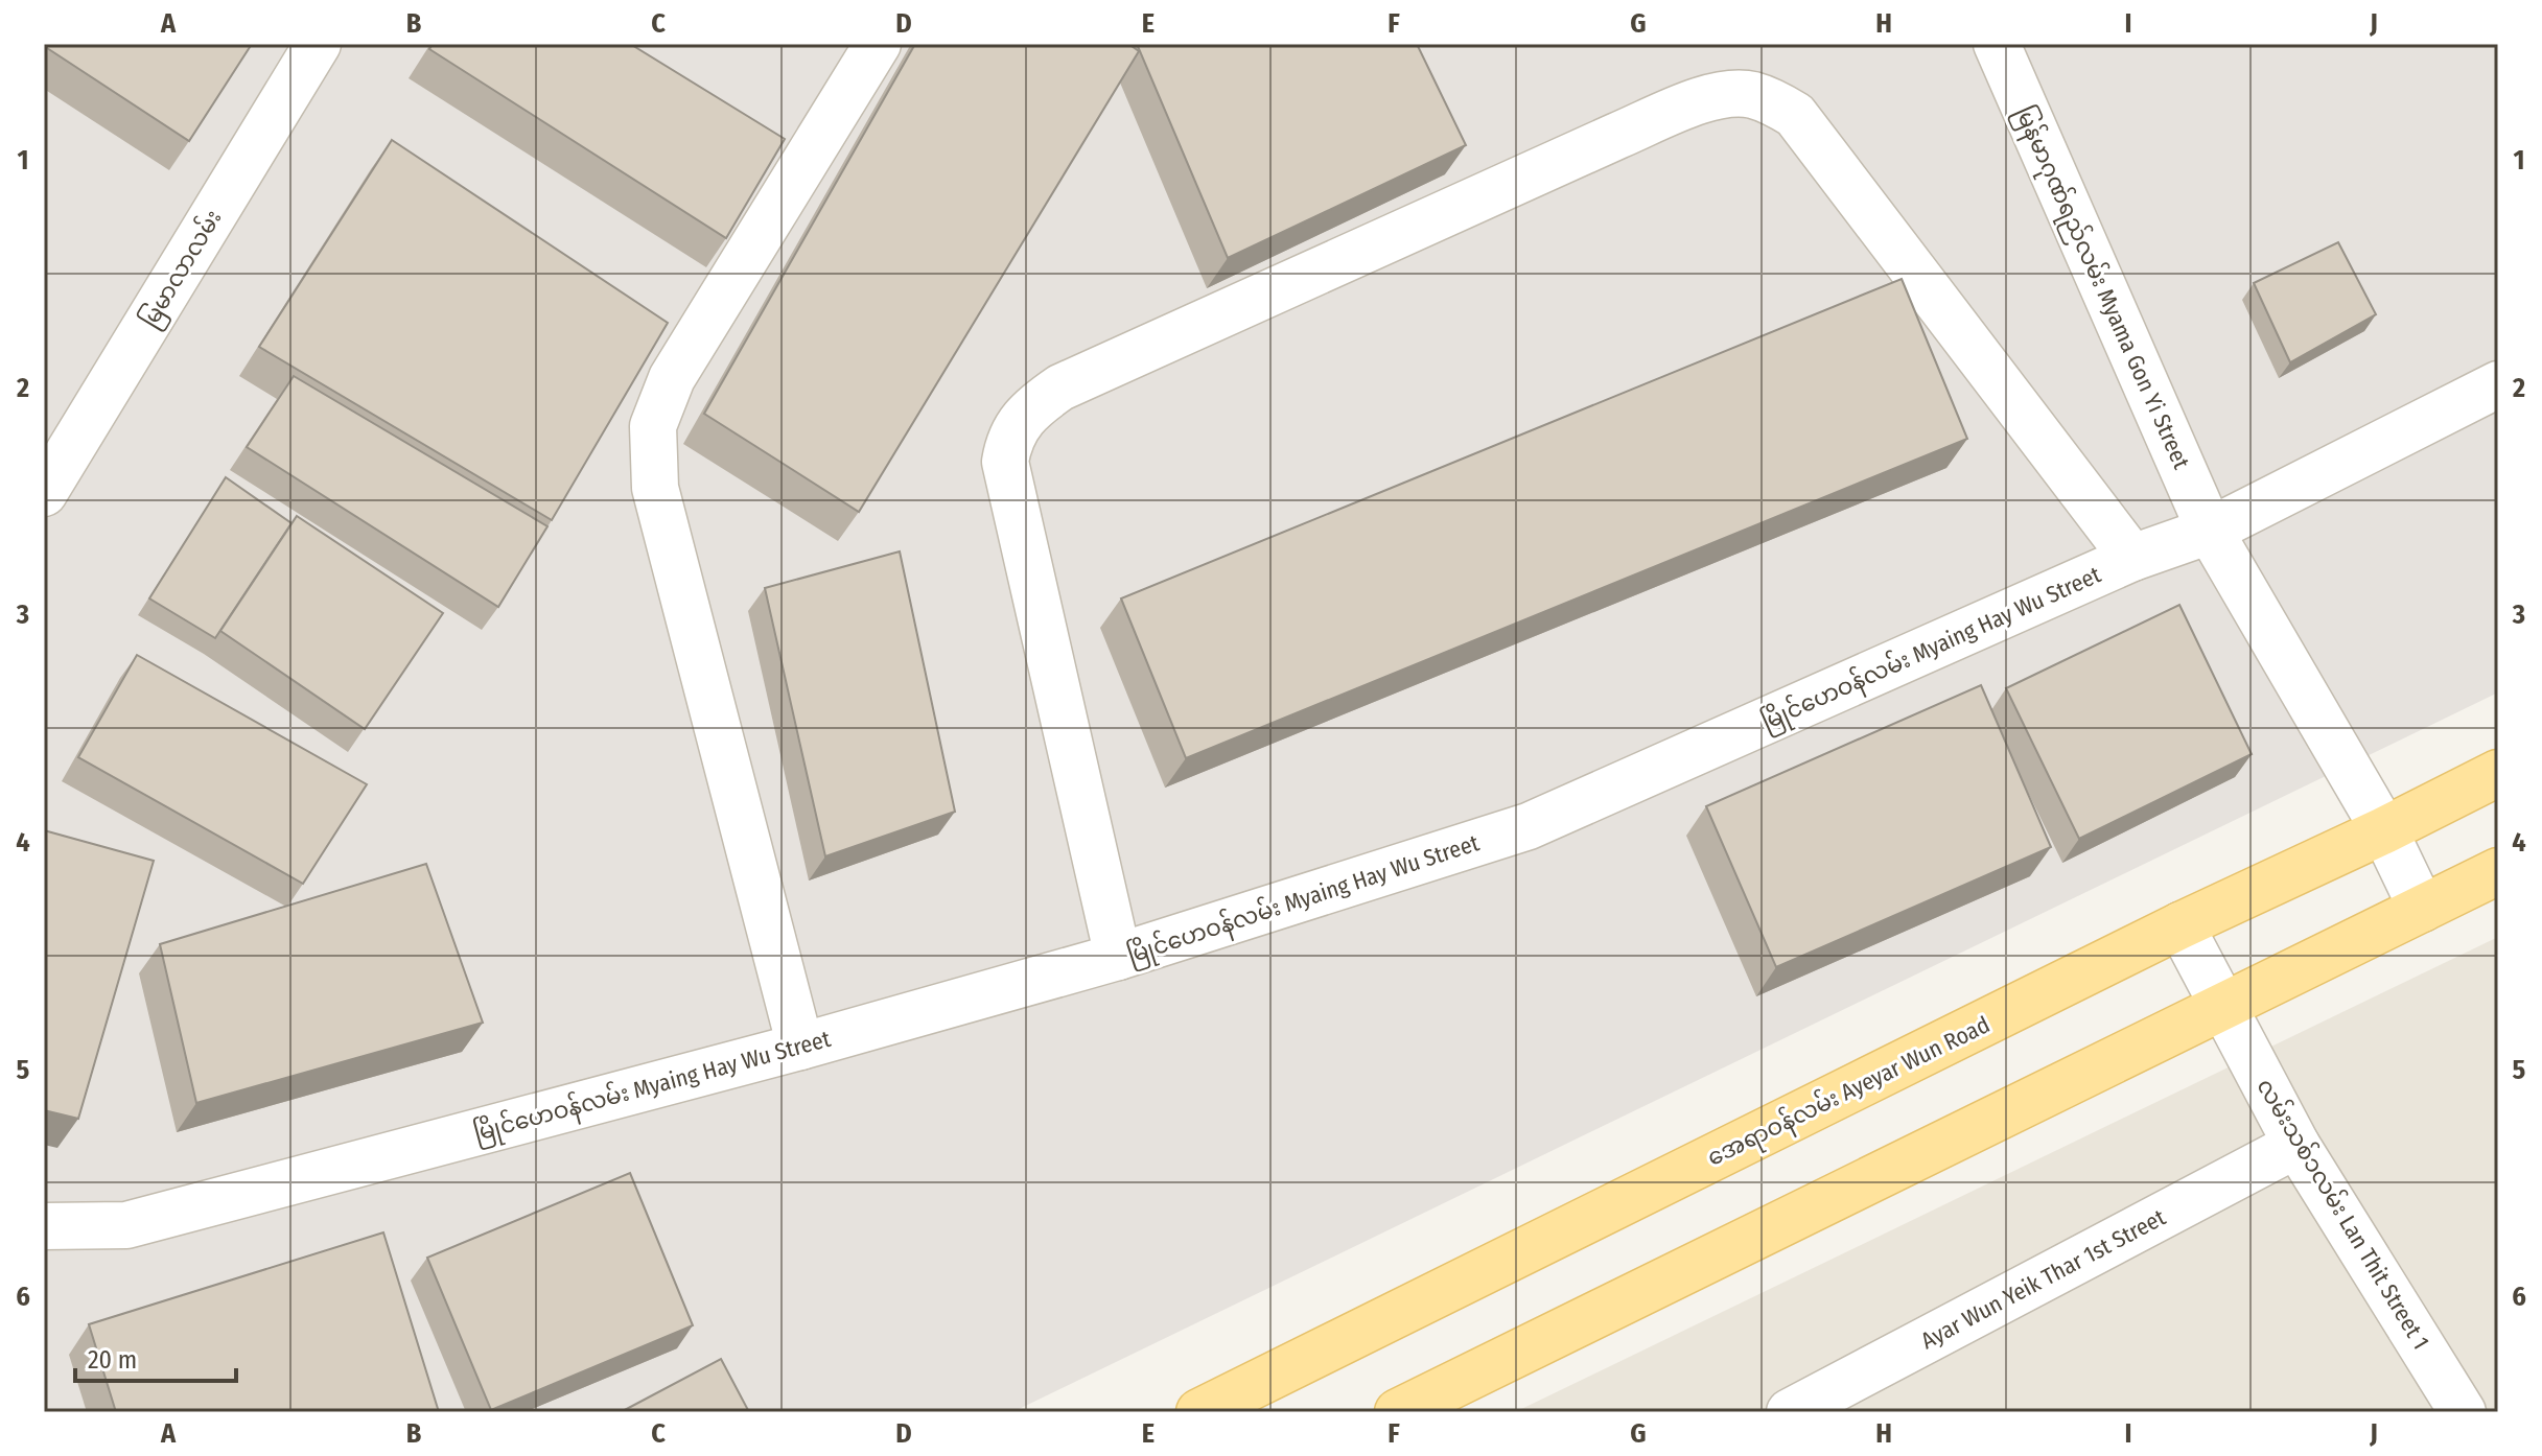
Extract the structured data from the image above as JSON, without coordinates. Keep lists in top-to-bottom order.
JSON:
{
  "streets": {
    "main road": ["အေရာဝန်လမ်း Ayeyar Wun Road"],
    "street": [
      "မြမာလာလမ်း",
      "မြန်မာဂုဏ်ရည်လမ်း Myama Gon Yi Street",
      "မြိုင်ဟေဝန်လမ်း Myaing Hay Wu Street",
      "လမ်းသစ်၁လမ်း Lan Thit Street 1",
      "Ayar Wun Yeik Thar 1st Street"
    ]
  },
  "crossings": [
    ["မြန်မာဂုဏ်ရည်လမ်း Myama Gon Yi Street", "မြိုင်ဟေဝန်လမ်း Myaing Hay Wu Street"],
    ["မြန်မာဂုဏ်ရည်လမ်း Myama Gon Yi Street", "အေရာဝန်လမ်း Ayeyar Wun Road"],
    ["အေရာဝန်လမ်း Ayeyar Wun Road", "လမ်းသစ်၁လမ်း Lan Thit Street 1"],
    ["လမ်းသစ်၁လမ်း Lan Thit Street 1", "Ayar Wun Yeik Thar 1st Street"]
  ],
  "scale_bar": "20 m",
  "grid": {
    "columns": [
      "A",
      "B",
      "C",
      "D",
      "E",
      "F",
      "G",
      "H",
      "I",
      "J"
    ],
    "rows": [
      "1",
      "2",
      "3",
      "4",
      "5",
      "6"
    ]
  }
}
